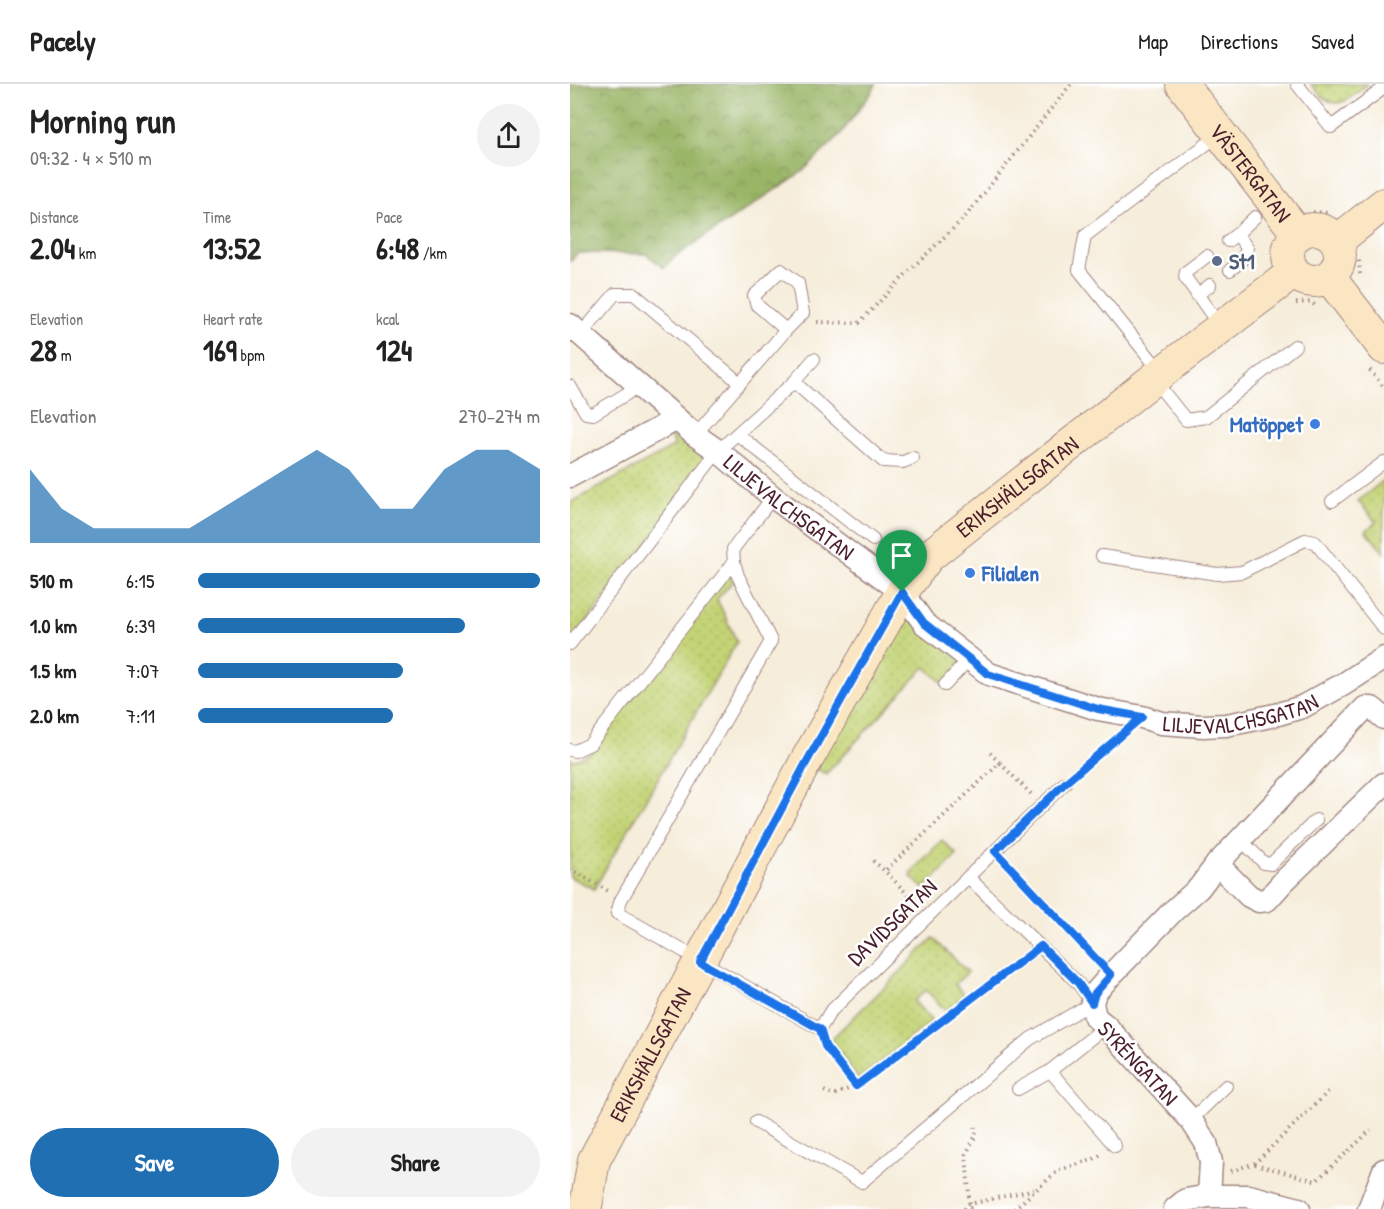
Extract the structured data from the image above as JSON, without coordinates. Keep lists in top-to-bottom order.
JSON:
{
  "streets": {
    "street": [
      "VÄSTERGATAN",
      "ERIKSHÄLLSGATAN",
      "LILJEVALCHSGATAN",
      "SYRÉNGATAN"
    ],
    "lane": ["DAVIDSGATAN"]
  },
  "crossings": [
    ["VÄSTERGATAN", "ERIKSHÄLLSGATAN"],
    ["ERIKSHÄLLSGATAN", "LILJEVALCHSGATAN"],
    ["DAVIDSGATAN", "SYRÉNGATAN"]
  ],
  "places": ["St1", "Matöppet", "Filialen"],
  "page": {
    "header": "Pacely",
    "nav": ["Map", "Directions", "Saved"],
    "heading": ["Morning run", "09:32 · 4 × 510 m"],
    "stats": [
      ["Distance", "2.04 km"],
      ["Time", "13:52"],
      ["Pace", "6:48 /km"],
      ["Elevation", "28 m"],
      ["Heart rate", "169 bpm"],
      ["kcal", "124"]
    ],
    "chart": ["Elevation", "270–274 m"],
    "list": [
      {
        "name": "510 m",
        "note": "6:15"
      },
      {
        "name": "1.0 km",
        "note": "6:39"
      },
      {
        "name": "1.5 km",
        "note": "7:07"
      },
      {
        "name": "2.0 km",
        "note": "7:11"
      }
    ],
    "buttons": ["Save", "Share"]
  }
}
